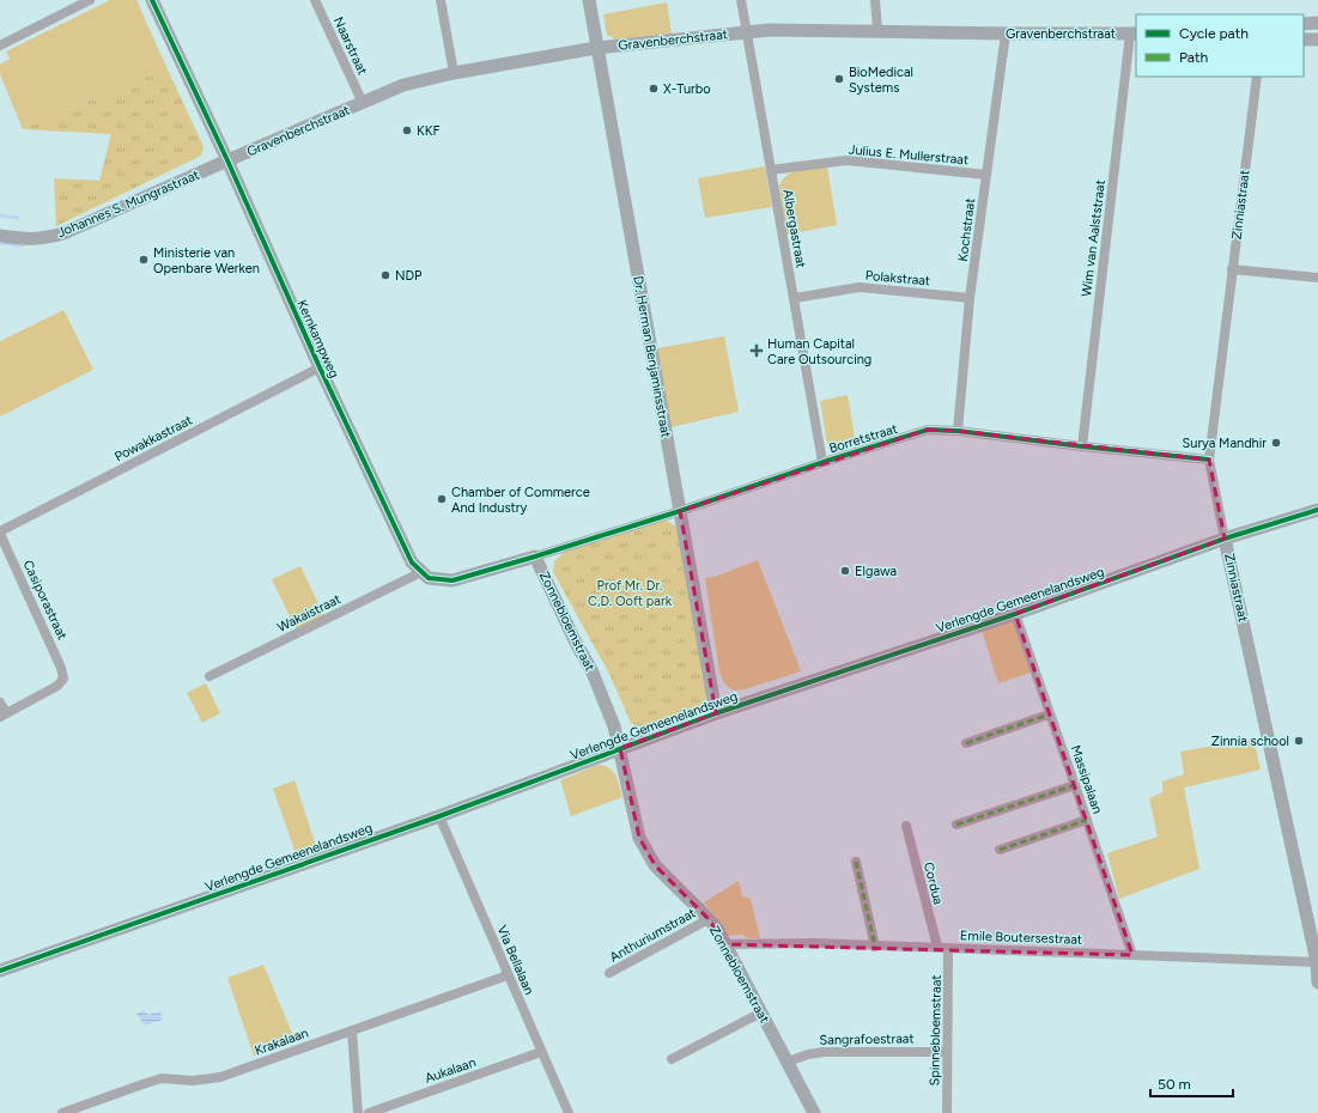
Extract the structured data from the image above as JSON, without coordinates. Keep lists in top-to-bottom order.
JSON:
{
  "streets": {
    "street": [
      "Gravenberchstraat",
      "Naarstraat",
      "Julius E. Mullerstraat",
      "Johannes S. Mungrastraat",
      "Zinniastraat",
      "Albergastraat",
      "Kochstraat",
      "Wim van Aalststraat",
      "Polakstraat",
      "Kernkampweg",
      "Dr. Herman Benjaminsstraat",
      "Powakkastraat",
      "Borretstraat",
      "Casiporastraat",
      "Verlengde Gemeenelandsweg",
      "Wakaistraat",
      "Zonnebloemstraat",
      "Massipalaan",
      "Cordua",
      "Anthuriumstraat",
      "Emile Boutersestraat",
      "Via Bellalaan",
      "Spinnebloemstraat",
      "Sangrafoestraat",
      "Krakalaan",
      "Aukalaan"
    ]
  },
  "crossings": [
    ["Gravenberchstraat", "Naarstraat"],
    ["Gravenberchstraat", "Johannes S. Mungrastraat"],
    ["Gravenberchstraat", "Albergastraat"],
    ["Gravenberchstraat", "Kochstraat"],
    ["Gravenberchstraat", "Wim van Aalststraat"],
    ["Gravenberchstraat", "Kernkampweg"],
    ["Gravenberchstraat", "Dr. Herman Benjaminsstraat"],
    ["Julius E. Mullerstraat", "Albergastraat"],
    ["Julius E. Mullerstraat", "Kochstraat"],
    ["Johannes S. Mungrastraat", "Kernkampweg"],
    ["Zinniastraat", "Borretstraat"],
    ["Zinniastraat", "Verlengde Gemeenelandsweg"],
    ["Zinniastraat", "Emile Boutersestraat"],
    ["Albergastraat", "Polakstraat"],
    ["Albergastraat", "Borretstraat"],
    ["Kochstraat", "Polakstraat"],
    ["Kochstraat", "Borretstraat"],
    ["Wim van Aalststraat", "Borretstraat"],
    ["Kernkampweg", "Powakkastraat"],
    ["Kernkampweg", "Wakaistraat"],
    ["Dr. Herman Benjaminsstraat", "Borretstraat"],
    ["Dr. Herman Benjaminsstraat", "Verlengde Gemeenelandsweg"],
    ["Powakkastraat", "Casiporastraat"],
    ["Borretstraat", "Zonnebloemstraat"],
    ["Verlengde Gemeenelandsweg", "Zonnebloemstraat"],
    ["Verlengde Gemeenelandsweg", "Massipalaan"],
    ["Verlengde Gemeenelandsweg", "Via Bellalaan"],
    ["Zonnebloemstraat", "Anthuriumstraat"],
    ["Zonnebloemstraat", "Emile Boutersestraat"],
    ["Zonnebloemstraat", "Sangrafoestraat"],
    ["Massipalaan", "Emile Boutersestraat"],
    ["Cordua", "Emile Boutersestraat"],
    ["Emile Boutersestraat", "Spinnebloemstraat"],
    ["Via Bellalaan", "Krakalaan"],
    ["Via Bellalaan", "Aukalaan"],
    ["Spinnebloemstraat", "Sangrafoestraat"]
  ],
  "parks": ["Prof Mr. Dr. C,D. Ooft park"],
  "places": {
    "other": [
      "BioMedical Systems",
      "X-Turbo",
      "KKF",
      "Ministerie van Openbare Werken",
      "NDP",
      "Surya Mandhir",
      "Chamber of Commerce And Industry",
      "Elgawa",
      "Zinnia school"
    ],
    "health": ["Human Capital Care Outsourcing"]
  },
  "legend": ["Cycle path", "Path"],
  "scale_bar": "50 m"
}
